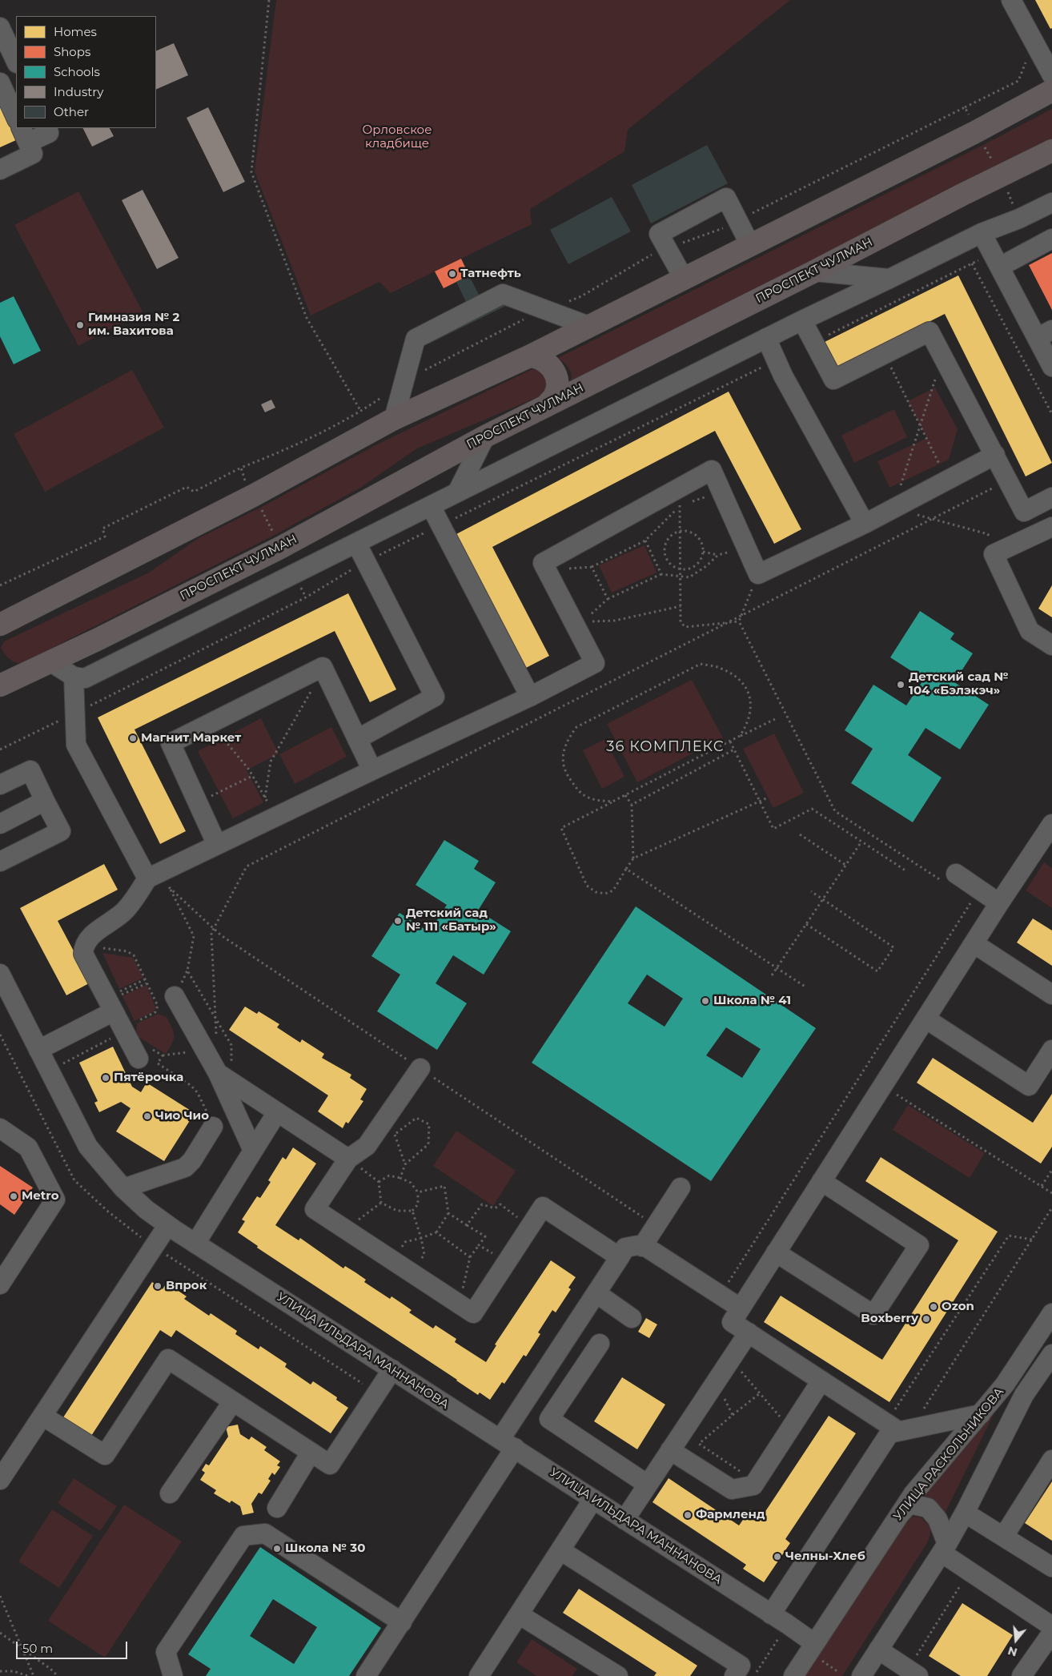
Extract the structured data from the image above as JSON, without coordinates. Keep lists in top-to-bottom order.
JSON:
{
  "streets": {
    "main road": ["ПРОСПЕКТ ЧУЛМАН"],
    "street": ["УЛИЦА ИЛЬДАРА МАННАНОВА", "УЛИЦА РАСКОЛЬНИКОВА"]
  },
  "crossings": [
    ["УЛИЦА ИЛЬДАРА МАННАНОВА", "УЛИЦА РАСКОЛЬНИКОВА"]
  ],
  "districts": ["36 КОМПЛЕКС"],
  "parks": ["Орловское кладбище"],
  "places": [
    "Татнефть",
    "Гимназия № 2 им. Вахитова",
    "Детский сад № 104 «Бэлэкэч»",
    "Магнит Маркет",
    "Детский сад № 111 «Батыр»",
    "Школа № 41",
    "Пятёрочка",
    "Чио Чио",
    "Metro",
    "Впрок",
    "Ozon",
    "Boxberry",
    "Фармленд",
    "Школа № 30",
    "Челны-Хлеб"
  ],
  "legend": [
    "Homes",
    "Shops",
    "Schools",
    "Industry",
    "Other"
  ],
  "scale_bar": "50 m",
  "north": "bottom"
}
